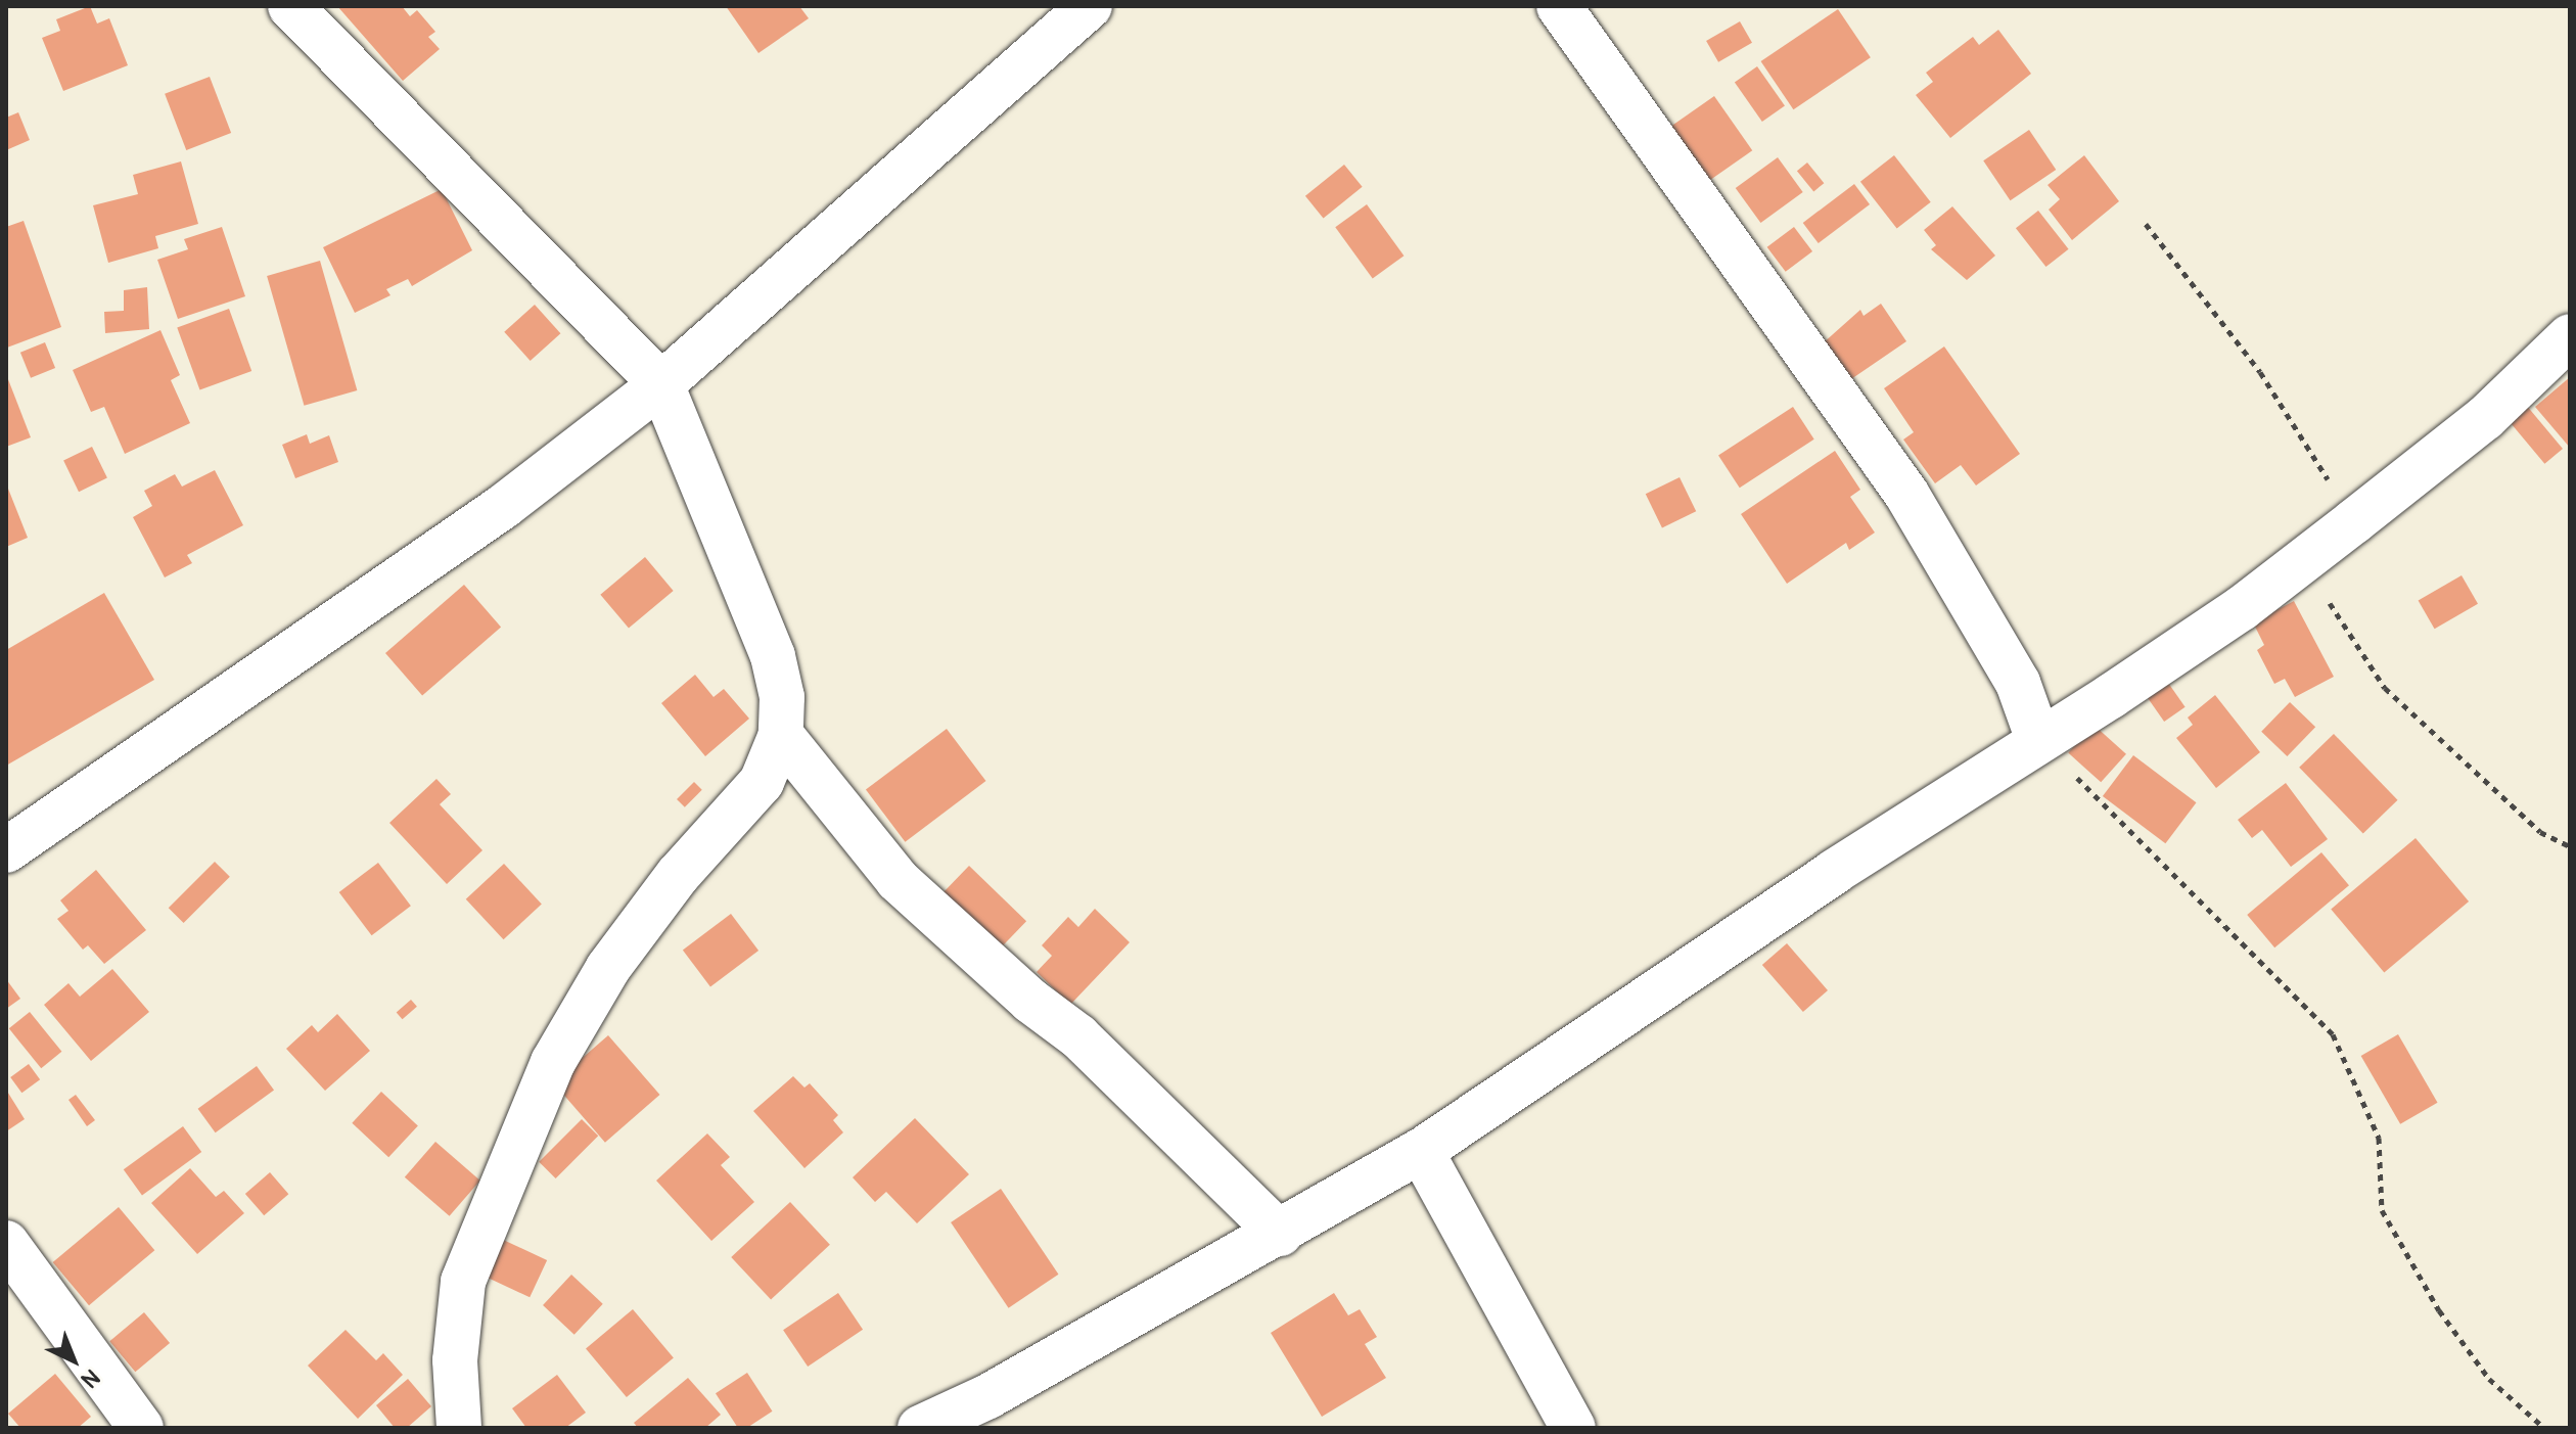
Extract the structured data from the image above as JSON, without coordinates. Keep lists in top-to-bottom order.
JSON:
{
  "north": "bottom right"
}
